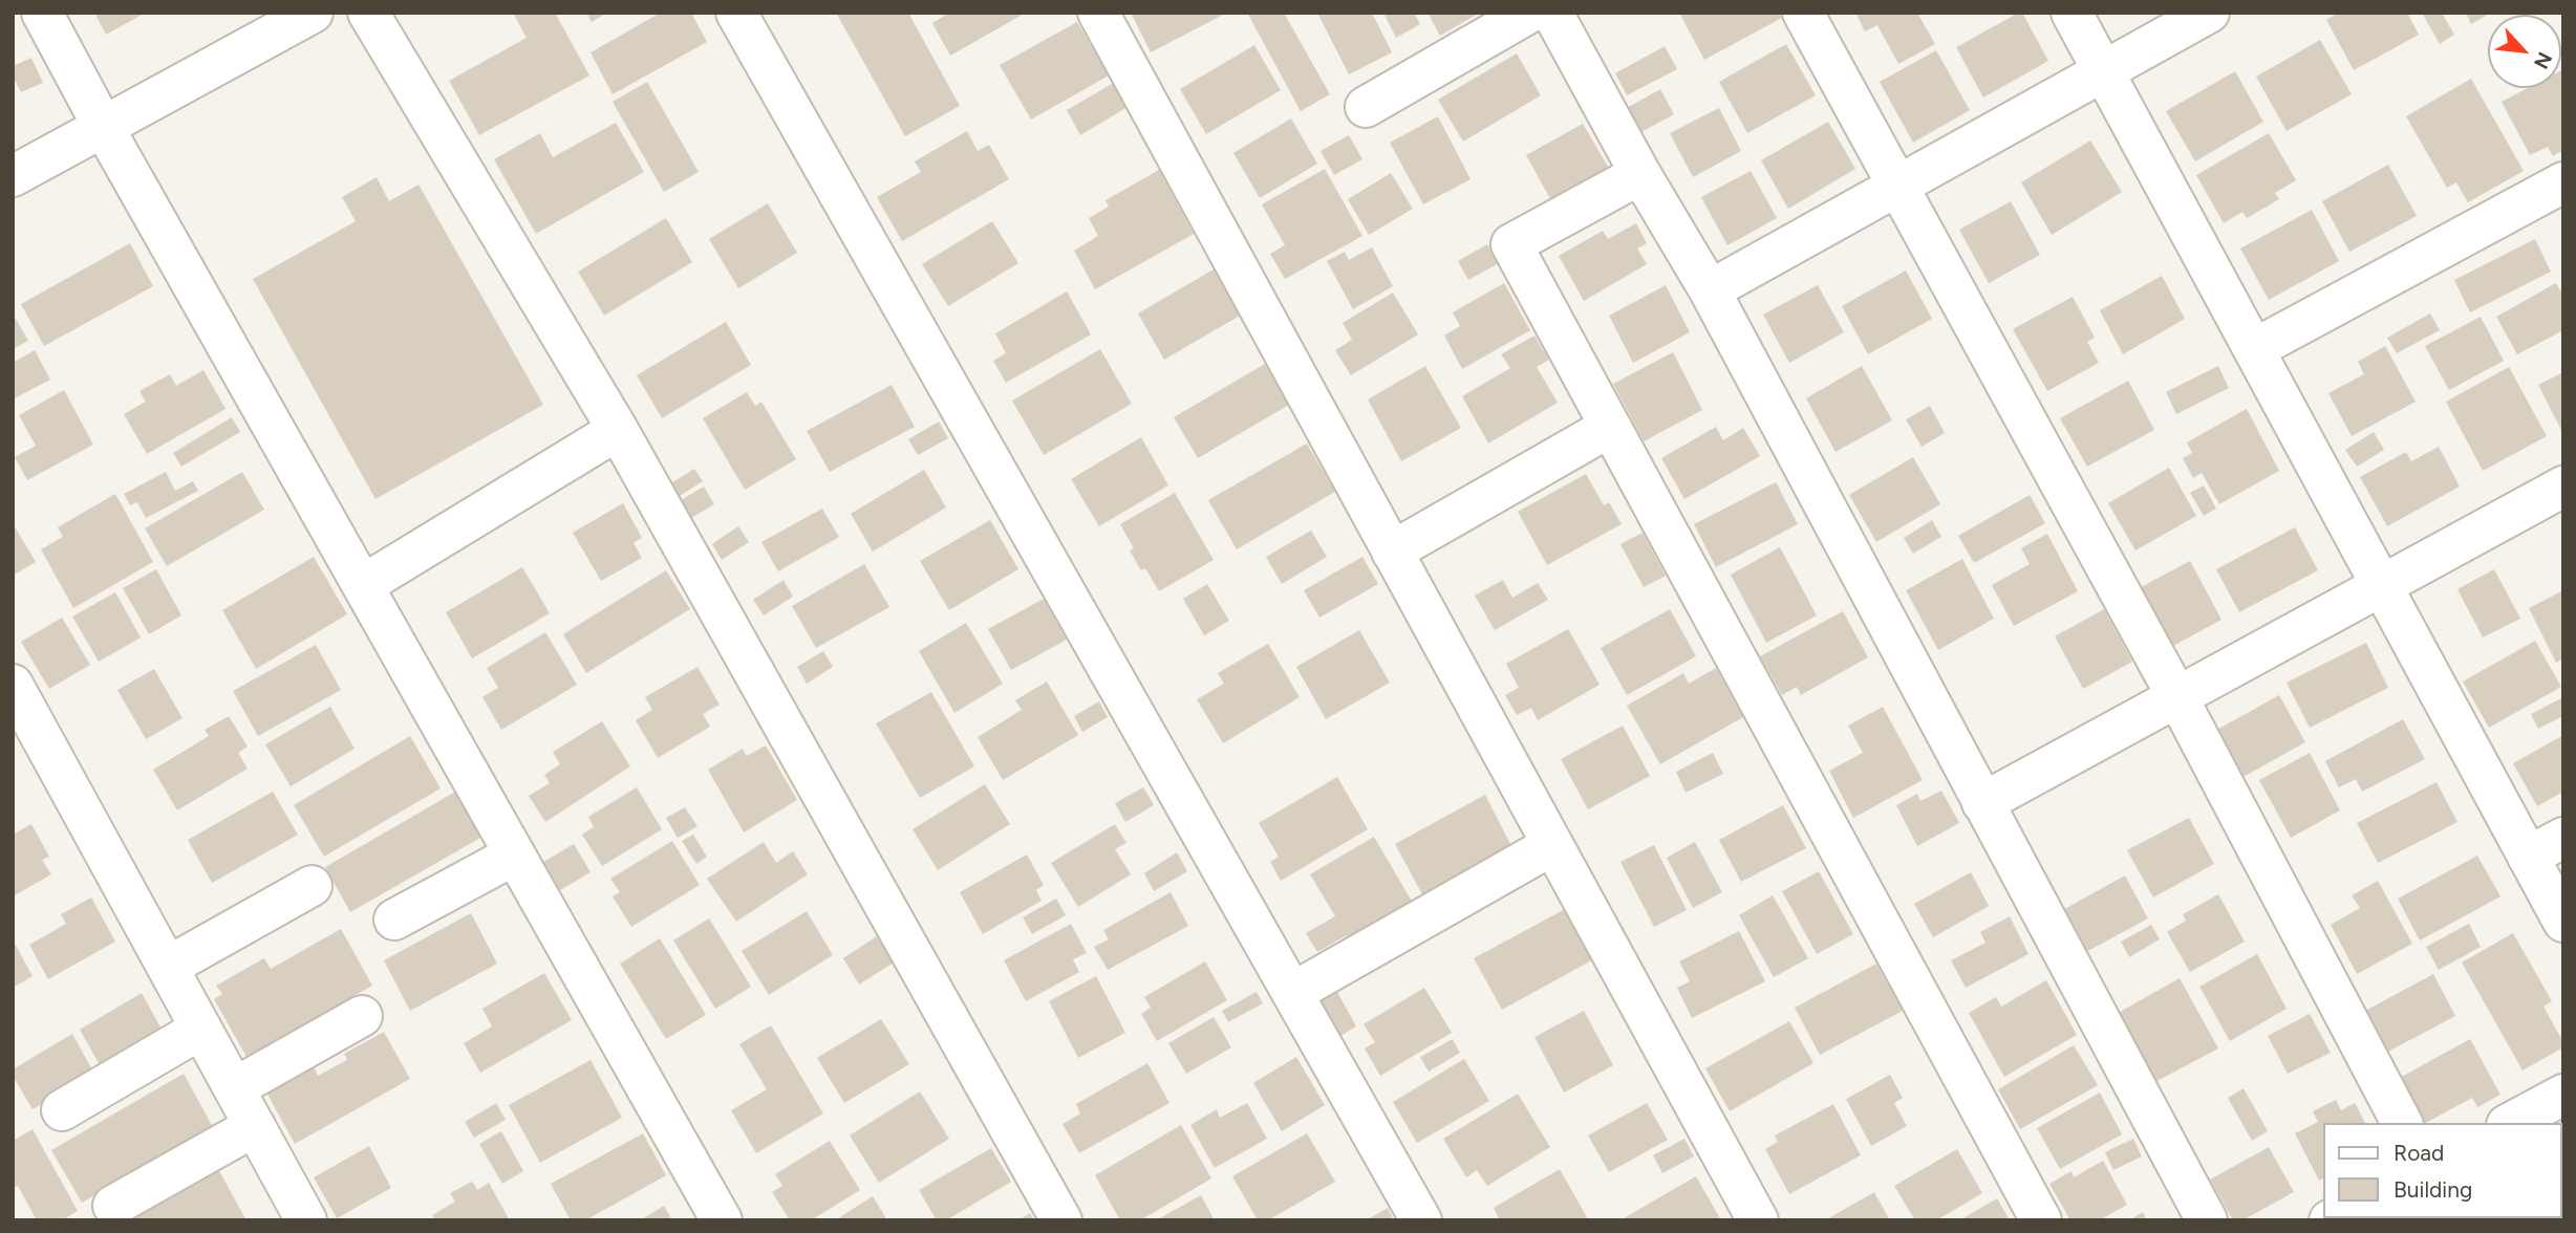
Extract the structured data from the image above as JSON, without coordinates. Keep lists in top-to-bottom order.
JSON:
{
  "legend": ["Road", "Building"],
  "north": "bottom right"
}
